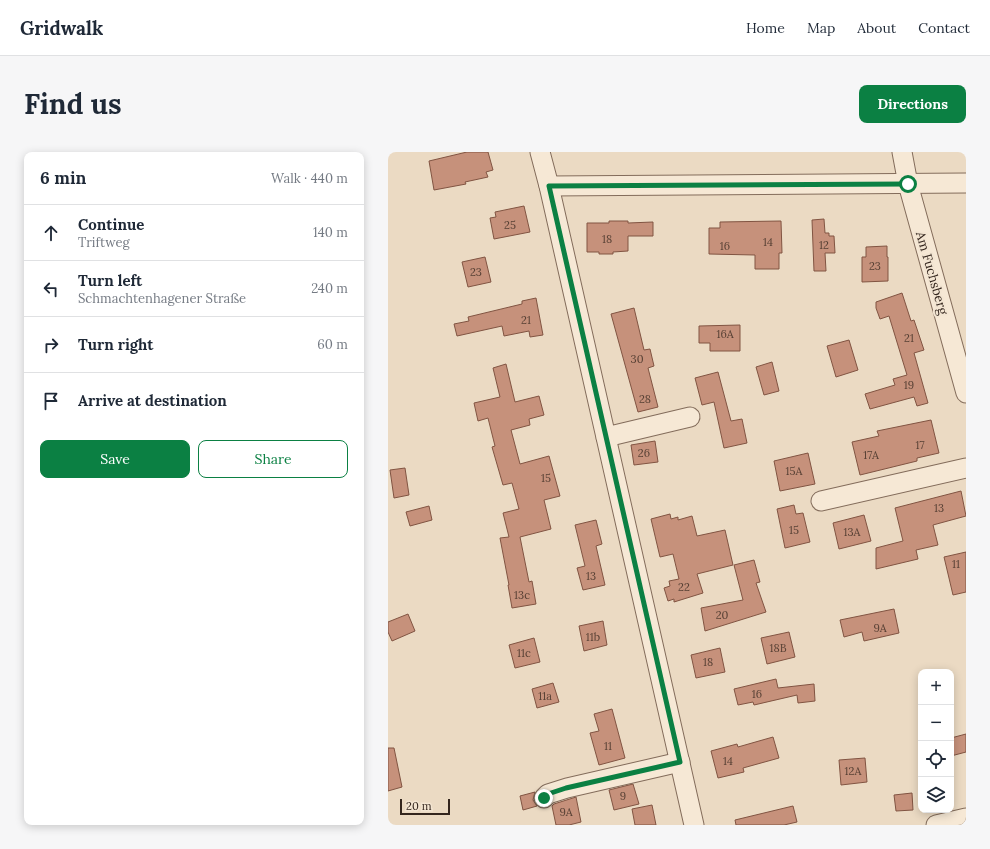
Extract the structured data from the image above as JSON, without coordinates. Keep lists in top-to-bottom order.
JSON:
{
  "streets": {
    "street": ["Am Fuchsberg"]
  },
  "house_numbers": [
    "25",
    "18",
    "14",
    "12",
    "16",
    "23",
    "23",
    "21",
    "16A",
    "21",
    "30",
    "19",
    "28",
    "17",
    "26",
    "17A",
    "15A",
    "15",
    "13",
    "15",
    "13A",
    "11",
    "13",
    "22",
    "13c",
    "20",
    "9A",
    "11b",
    "18B",
    "11c",
    "18",
    "16",
    "11a",
    "11",
    "14",
    "12A",
    "9",
    "9A"
  ],
  "scale_bar": "20 m",
  "page": {
    "header": "Gridwalk",
    "nav": [
      "Home",
      "Map",
      "About",
      "Contact"
    ],
    "buttons": [
      "Directions",
      ["Save", "Share"]
    ],
    "title": "Find us",
    "heading": ["6 min", "Walk · 440 m"],
    "list": [
      ["Continue", "Triftweg", "140 m"],
      ["Turn left", "Schmachtenhagener Straße", "240 m"],
      ["Turn right", "60 m"],
      "Arrive at destination"
    ],
    "map_buttons": ["+", "−"],
    "scale": "20 m"
  }
}
